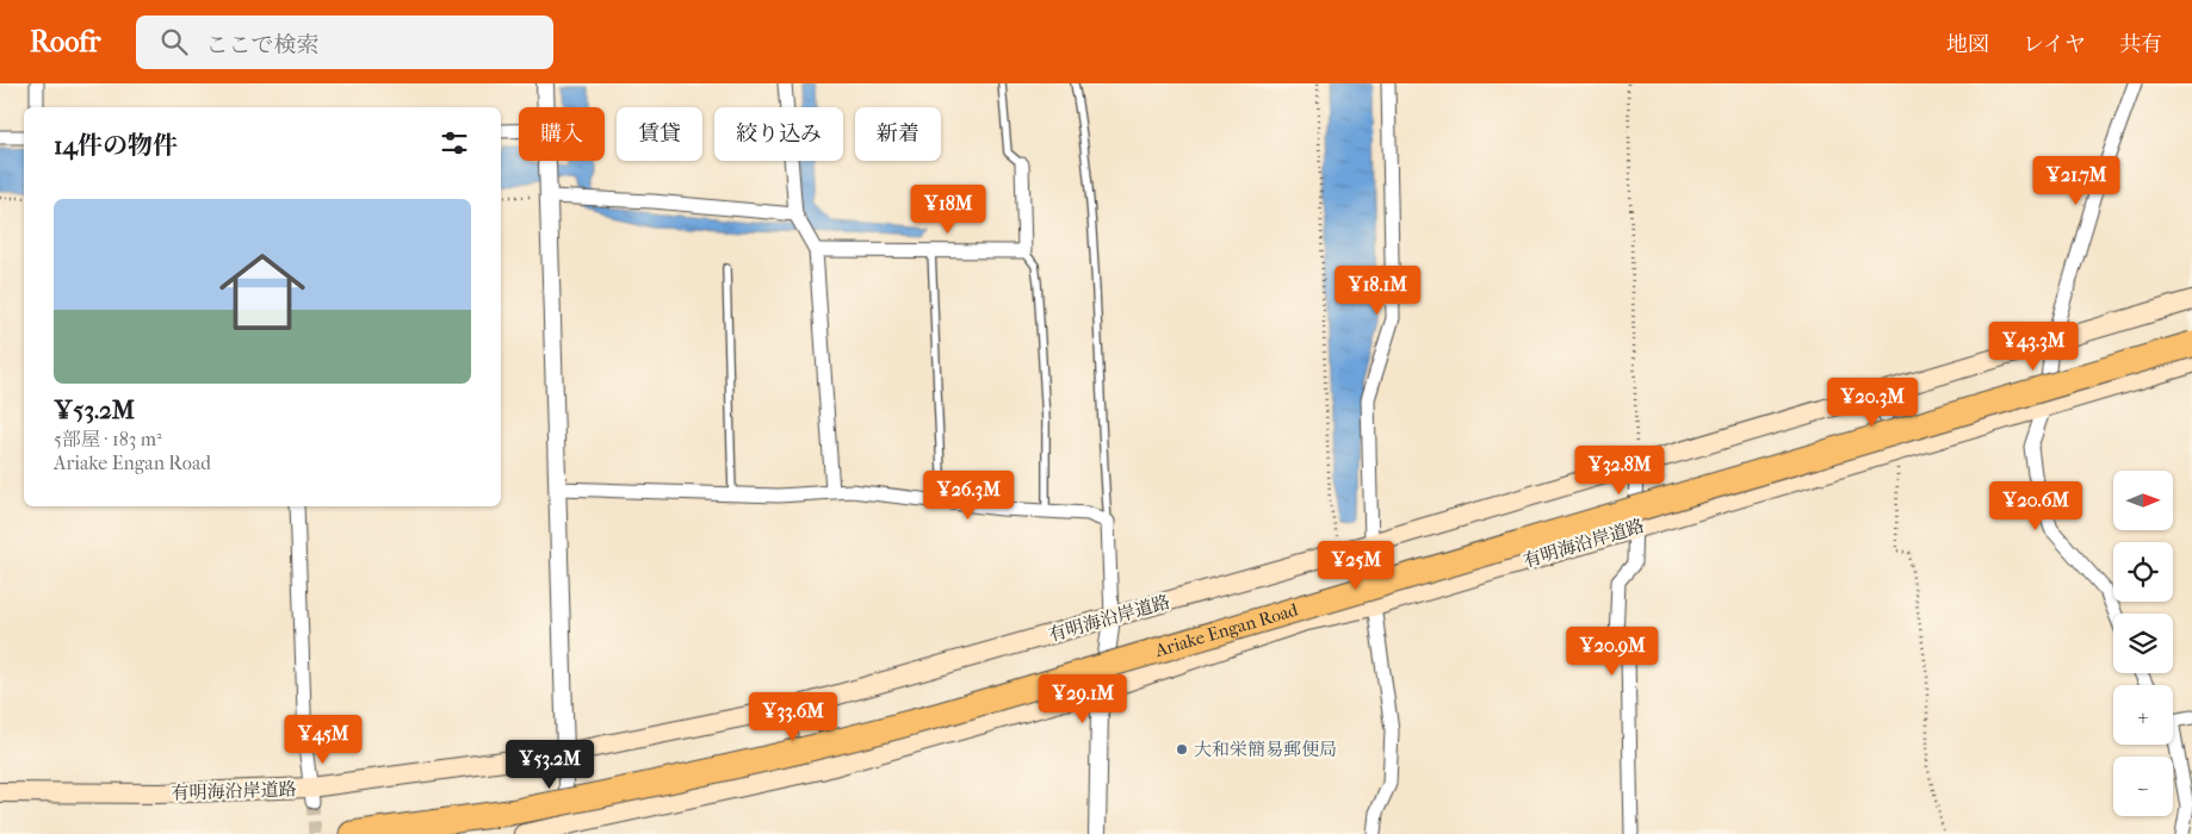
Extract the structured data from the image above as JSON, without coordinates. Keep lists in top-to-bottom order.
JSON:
{
  "streets": {
    "highway": ["Ariake Engan Road"],
    "main road": ["有明海沿岸道路"]
  },
  "places": ["大和栄簡易郵便局"],
  "north": "right",
  "page": {
    "header": "Roofr",
    "search": "ここで検索",
    "nav": ["地図", "レイヤ", "共有"],
    "chip": [
      "購入",
      "賃貸",
      "絞り込み",
      "新着"
    ],
    "heading": "14件の物件",
    "price": [
      "¥21.7M",
      "¥18M",
      "¥18.1M",
      "¥43.3M",
      "¥20.3M",
      "¥32.8M",
      "¥26.3M",
      "¥20.6M",
      "¥25M",
      "¥20.9M",
      "¥29.1M",
      "¥33.6M",
      "¥45M",
      "¥53.2M"
    ],
    "list": [
      {
        "name": "¥53.2M",
        "note": "5部屋 · 183 m² · Ariake Engan Road"
      }
    ],
    "map_buttons": ["+", "−"]
  }
}
